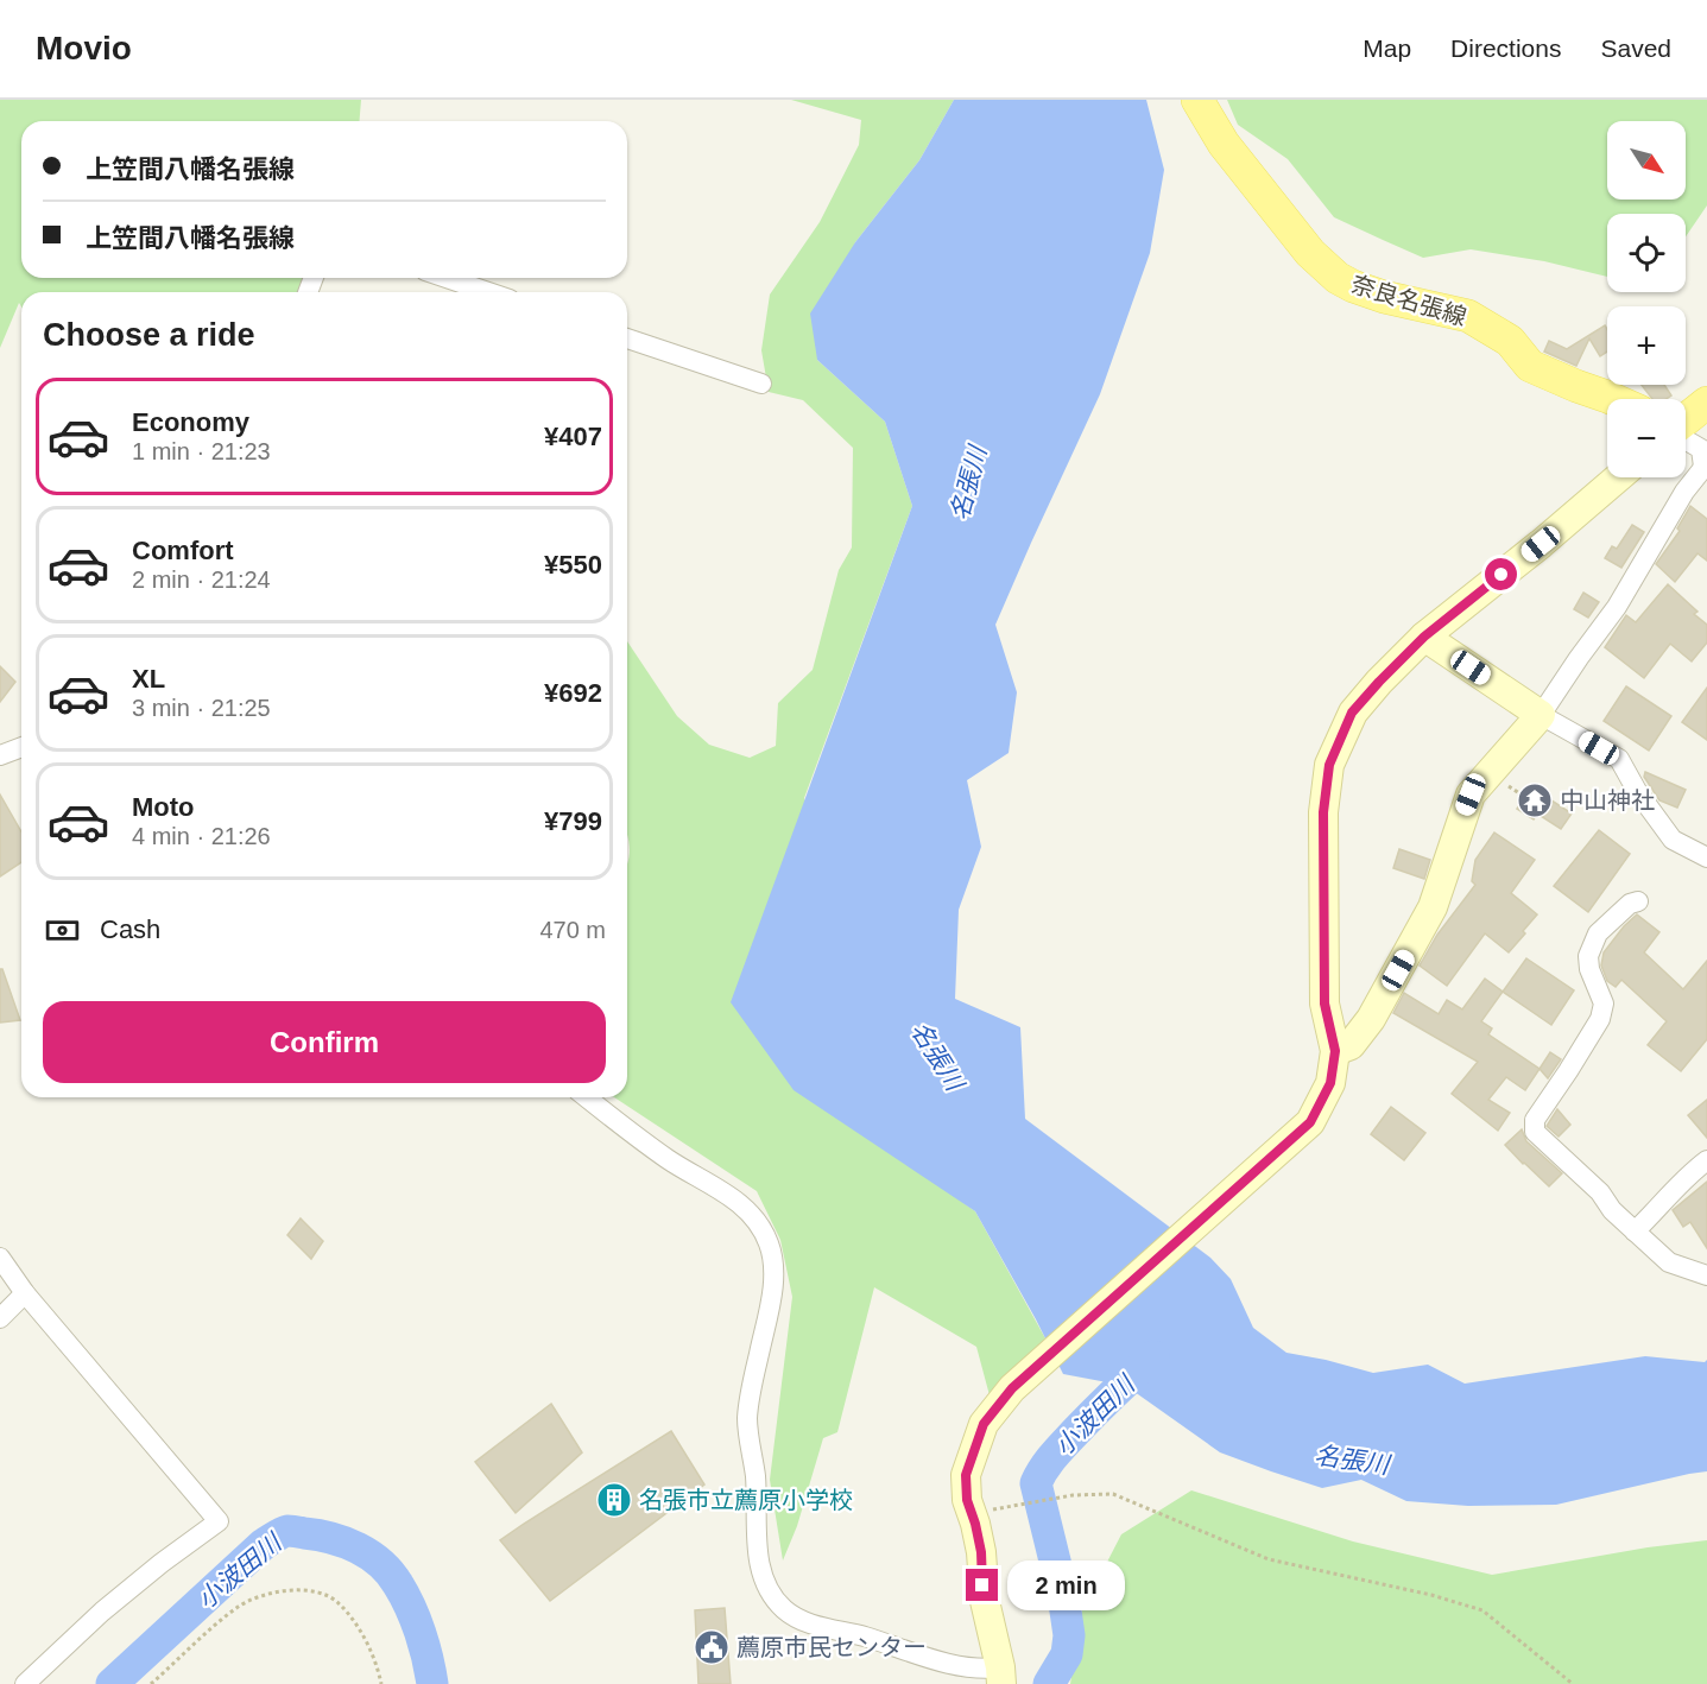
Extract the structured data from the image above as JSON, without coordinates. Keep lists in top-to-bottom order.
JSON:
{
  "streets": {
    "main road": ["奈良名張線"]
  },
  "water": ["名張川", "小波田川"],
  "places": {
    "temple": ["中山神社"],
    "building": ["名張市立薦原小学校"],
    "public building": ["薦原市民センター"]
  },
  "north": "bottom right",
  "page": {
    "header": "Movio",
    "nav": ["Map", "Directions", "Saved"],
    "map_buttons": ["+", "−"],
    "banner": ["上笠間八幡名張線", "上笠間八幡名張線"],
    "heading": "Choose a ride",
    "list": [
      {
        "name": "Economy",
        "note": "1 min · 21:23",
        "value": "¥407"
      },
      {
        "name": "Comfort",
        "note": "2 min · 21:24",
        "value": "¥550"
      },
      {
        "name": "XL",
        "note": "3 min · 21:25",
        "value": "¥692"
      },
      {
        "name": "Moto",
        "note": "4 min · 21:26",
        "value": "¥799"
      }
    ],
    "pay": ["Cash", "470 m"],
    "buttons": "Confirm",
    "bubble": "2 min"
  }
}
